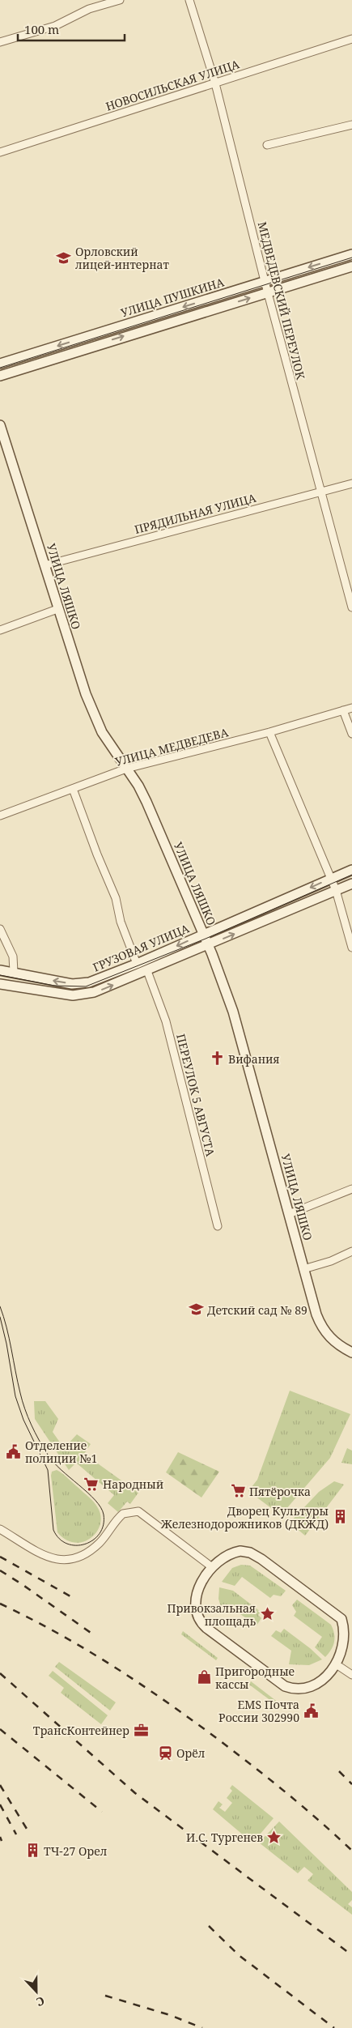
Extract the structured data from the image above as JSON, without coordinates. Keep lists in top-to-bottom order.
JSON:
{
  "streets": {
    "main road": ["УЛИЦА ПУШКИНА", "УЛИЦА ЛЯШКО", "ГРУЗОВАЯ УЛИЦА"],
    "street": [
      "НОВОСИЛЬСКАЯ УЛИЦА",
      "МЕДВЕДЕВСКИЙ ПЕРЕУЛОК",
      "ПРЯДИЛЬНАЯ УЛИЦА",
      "УЛИЦА МЕДВЕДЕВА",
      "ПЕРЕУЛОК 5 АВГУСТА"
    ]
  },
  "crossings": [
    ["НОВОСИЛЬСКАЯ УЛИЦА", "МЕДВЕДЕВСКИЙ ПЕРЕУЛОК"],
    ["УЛИЦА ПУШКИНА", "МЕДВЕДЕВСКИЙ ПЕРЕУЛОК"],
    ["МЕДВЕДЕВСКИЙ ПЕРЕУЛОК", "ПРЯДИЛЬНАЯ УЛИЦА"],
    ["ПРЯДИЛЬНАЯ УЛИЦА", "УЛИЦА ЛЯШКО"],
    ["УЛИЦА ЛЯШКО", "УЛИЦА МЕДВЕДЕВА"],
    ["УЛИЦА ЛЯШКО", "ГРУЗОВАЯ УЛИЦА"],
    ["ГРУЗОВАЯ УЛИЦА", "ПЕРЕУЛОК 5 АВГУСТА"]
  ],
  "places": {
    "school or university": ["Орловский лицей-интернат", "Детский сад № 89"],
    "church": ["Вифания"],
    "public building": ["Отделение полиции №1", "EMS Почта России 302990"],
    "supermarket": ["Народный", "Пятёрочка"],
    "building": ["Дворец Культуры Железнодорожников (ДКЖД)", "ТЧ-27 Орел"],
    "place": ["Привокзальная площадь", "И.С. Тургенев"],
    "shop": ["Пригородные кассы"],
    "office": ["ТрансКонтейнер"],
    "station": ["Орёл"]
  },
  "scale_bar": "100 m",
  "north": "bottom"
}
